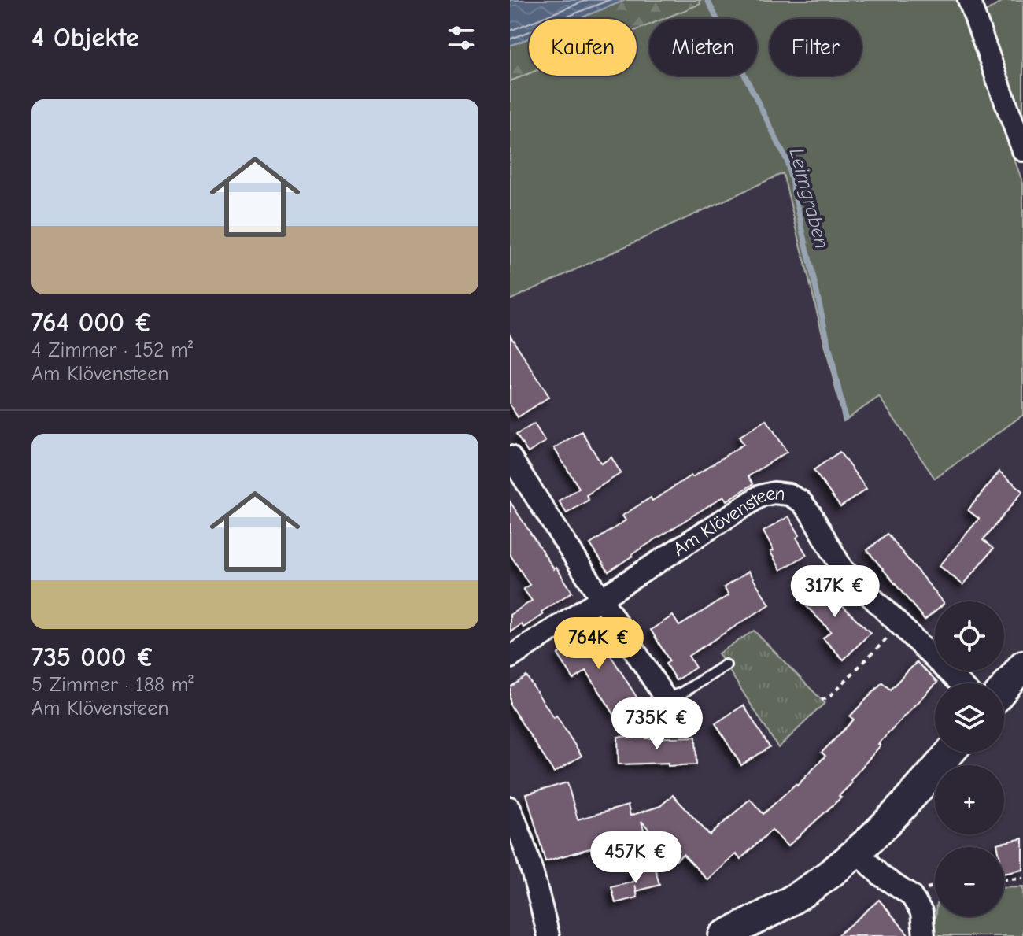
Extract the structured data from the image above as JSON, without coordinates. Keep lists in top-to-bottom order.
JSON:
{
  "streets": {
    "street": ["Am Klövensteen"]
  },
  "water": ["Leimgraben"],
  "page": {
    "heading": "4 Objekte",
    "chip": ["Kaufen", "Mieten", "Filter"],
    "list": [
      {
        "name": "764 000 €",
        "note": "4 Zimmer · 152 m² · Am Klövensteen"
      },
      {
        "name": "735 000 €",
        "note": "5 Zimmer · 188 m² · Am Klövensteen"
      }
    ],
    "price": [
      "317K €",
      "764K €",
      "735K €",
      "457K €"
    ],
    "map_buttons": ["+", "−"]
  }
}
